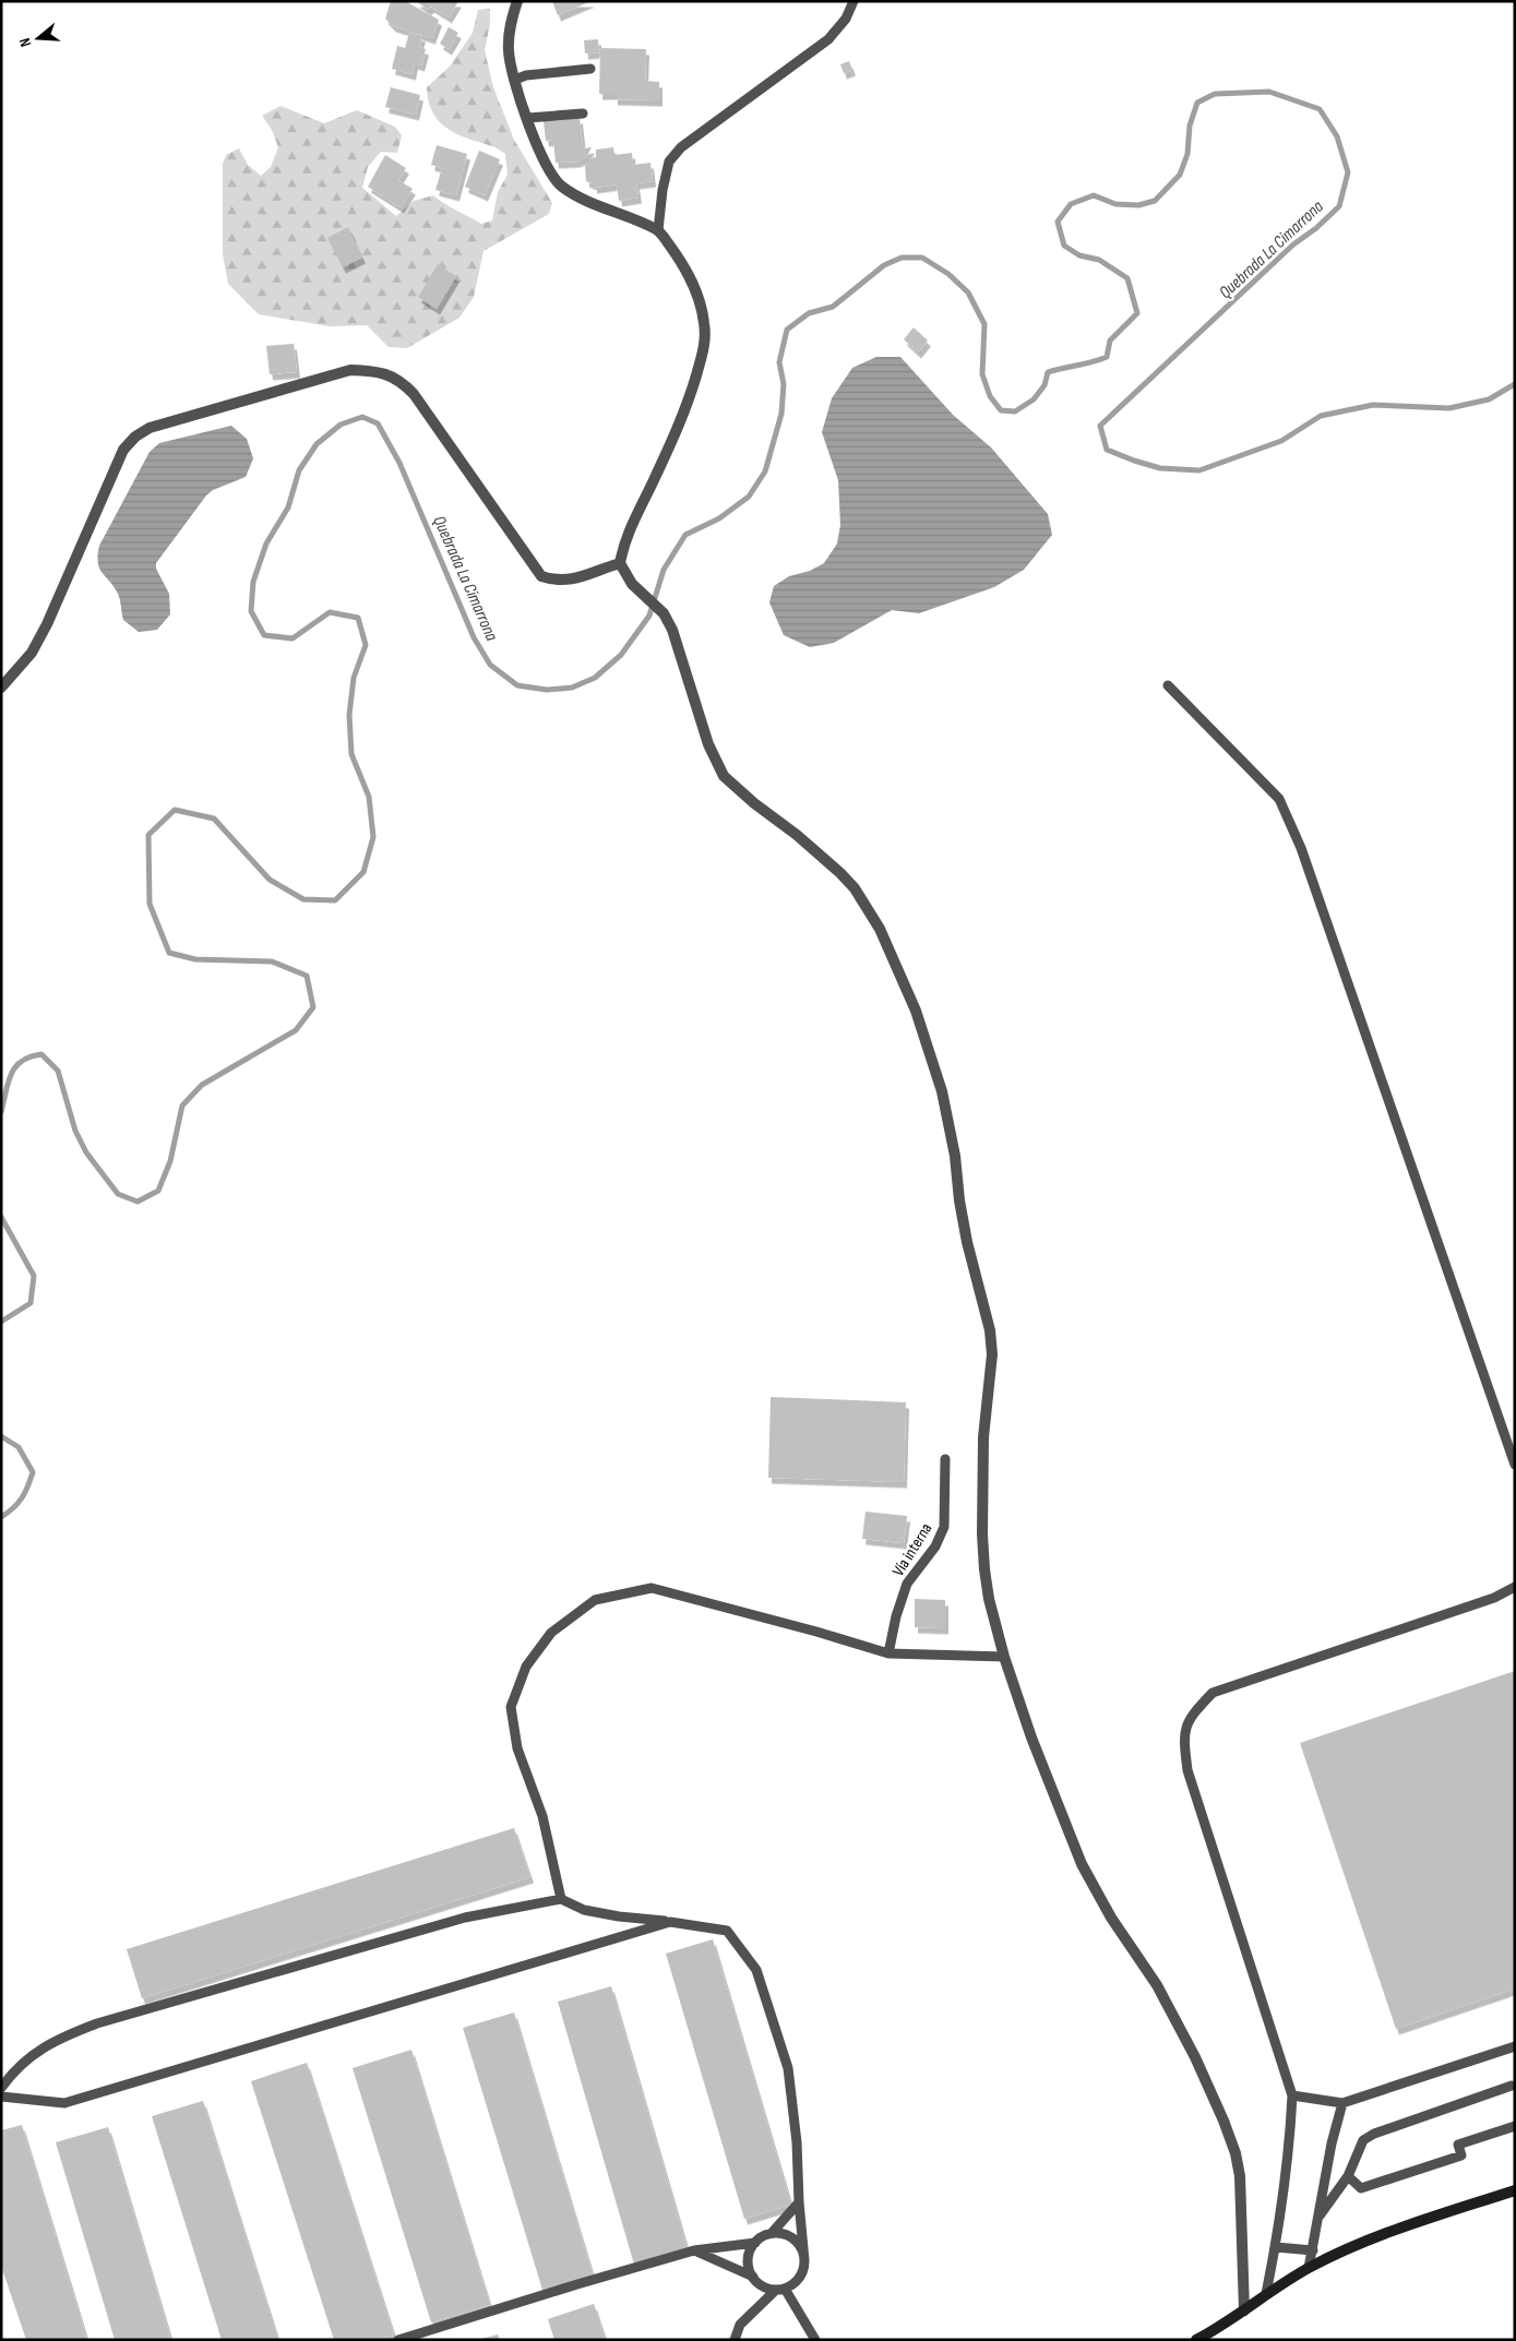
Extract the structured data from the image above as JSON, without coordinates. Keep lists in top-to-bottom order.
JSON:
{
  "streets": {
    "lane": ["Vía interna"]
  },
  "water": ["Quebrada La Cimarrona"],
  "north": "left"
}
